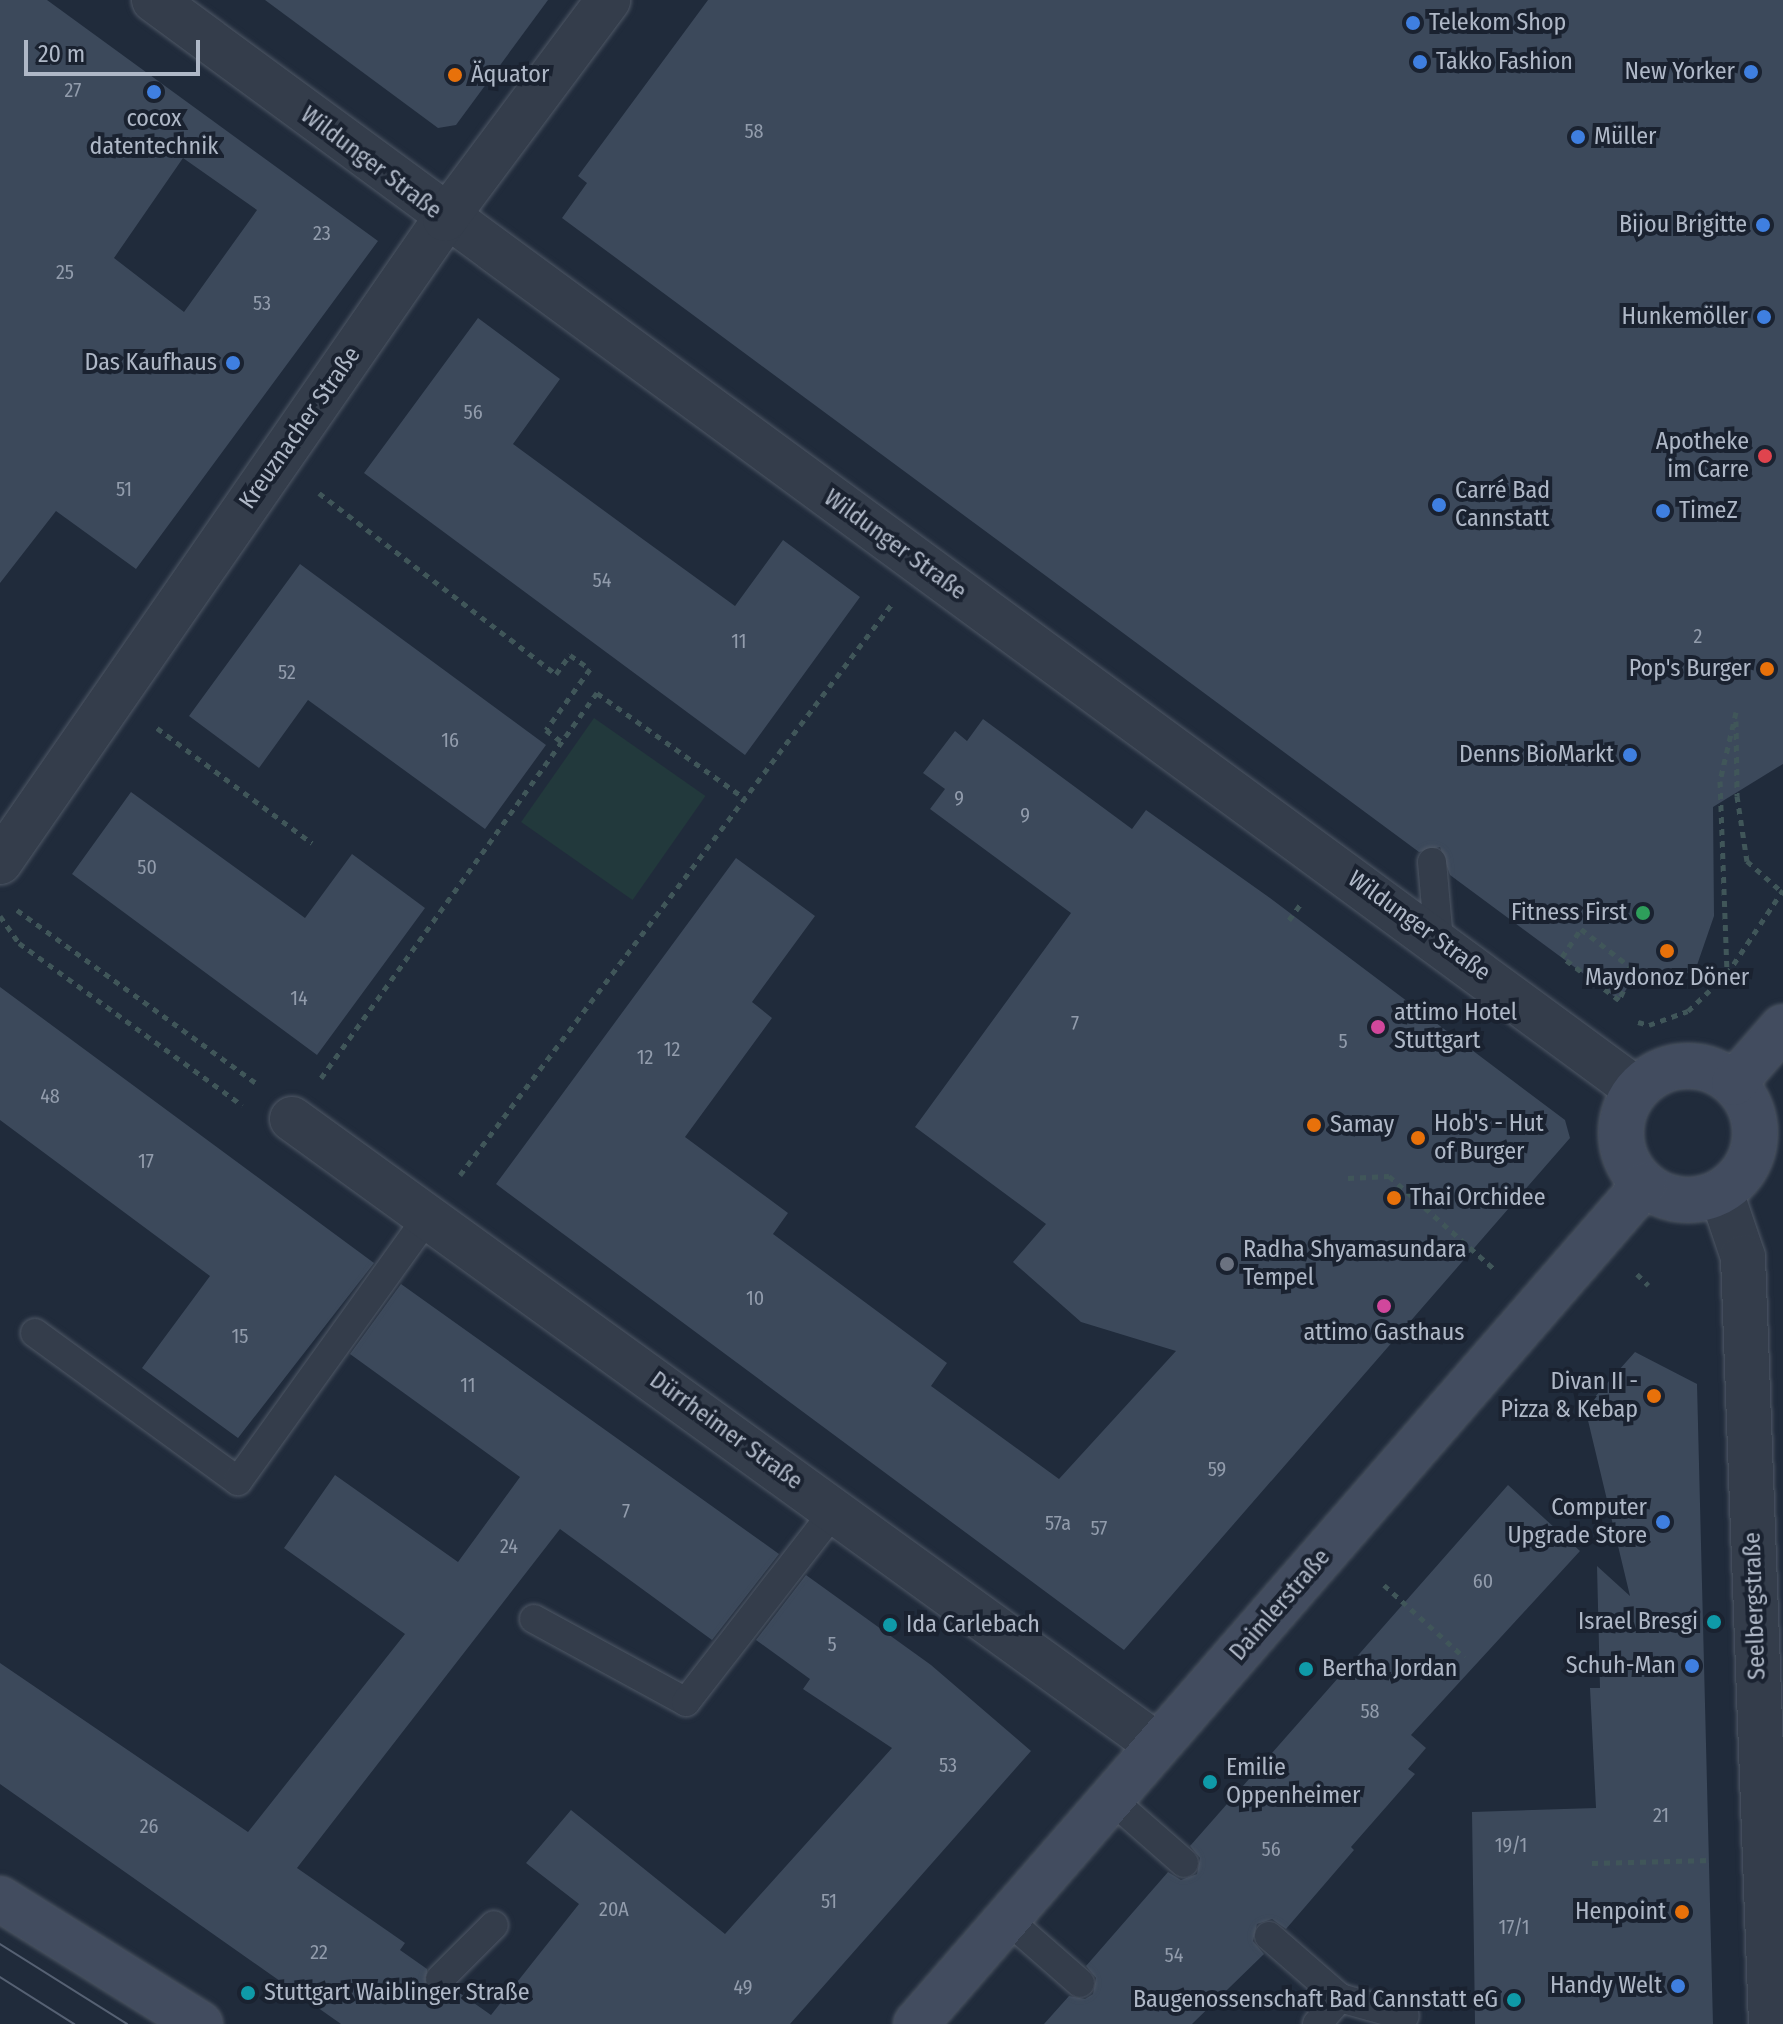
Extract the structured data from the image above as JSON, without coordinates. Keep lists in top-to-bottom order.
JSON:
{
  "streets": {
    "street": [
      "Wildunger Straße",
      "Kreuznacher Straße",
      "Dürrheimer Straße",
      "Daimlerstraße",
      "Seelbergstraße"
    ]
  },
  "crossings": [
    ["Wildunger Straße", "Kreuznacher Straße"],
    ["Wildunger Straße", "Daimlerstraße"],
    ["Wildunger Straße", "Seelbergstraße"],
    ["Dürrheimer Straße", "Daimlerstraße"],
    ["Daimlerstraße", "Seelbergstraße"]
  ],
  "places": [
    "Telekom Shop",
    "Takko Fashion",
    "New Yorker",
    "Äquator",
    "cocox datentechnik",
    "Müller",
    "Bijou Brigitte",
    "Hunkemöller",
    "Das Kaufhaus",
    "Apotheke im Carre",
    "Carré Bad Cannstatt",
    "TimeZ",
    "Pop's Burger",
    "Denns BioMarkt",
    "Fitness First",
    "Maydonoz Döner",
    "attimo Hotel Stuttgart",
    "Samay",
    "Hob's - Hut of Burger",
    "Thai Orchidee",
    "Radha Shyamasundara Tempel",
    "attimo Gasthaus",
    "Divan II - Pizza & Kebap",
    "Computer Upgrade Store",
    "Israel Bresgi",
    "Ida Carlebach",
    "Schuh-Man",
    "Bertha Jordan",
    "Emilie Oppenheimer",
    "Henpoint",
    "Handy Welt",
    "Stuttgart Waiblinger Straße",
    "Baugenossenschaft Bad Cannstatt eG"
  ],
  "house_numbers": [
    "27",
    "58",
    "23",
    "25",
    "53",
    "56",
    "51",
    "54",
    "2",
    "11",
    "52",
    "16",
    "9",
    "9",
    "50",
    "14",
    "7",
    "5",
    "12",
    "12",
    "48",
    "17",
    "10",
    "15",
    "11",
    "59",
    "7",
    "57a",
    "57",
    "24",
    "60",
    "5",
    "58",
    "53",
    "21",
    "26",
    "19/1",
    "56",
    "51",
    "20A",
    "17/1",
    "22",
    "54",
    "49"
  ],
  "scale_bar": "20 m"
}
